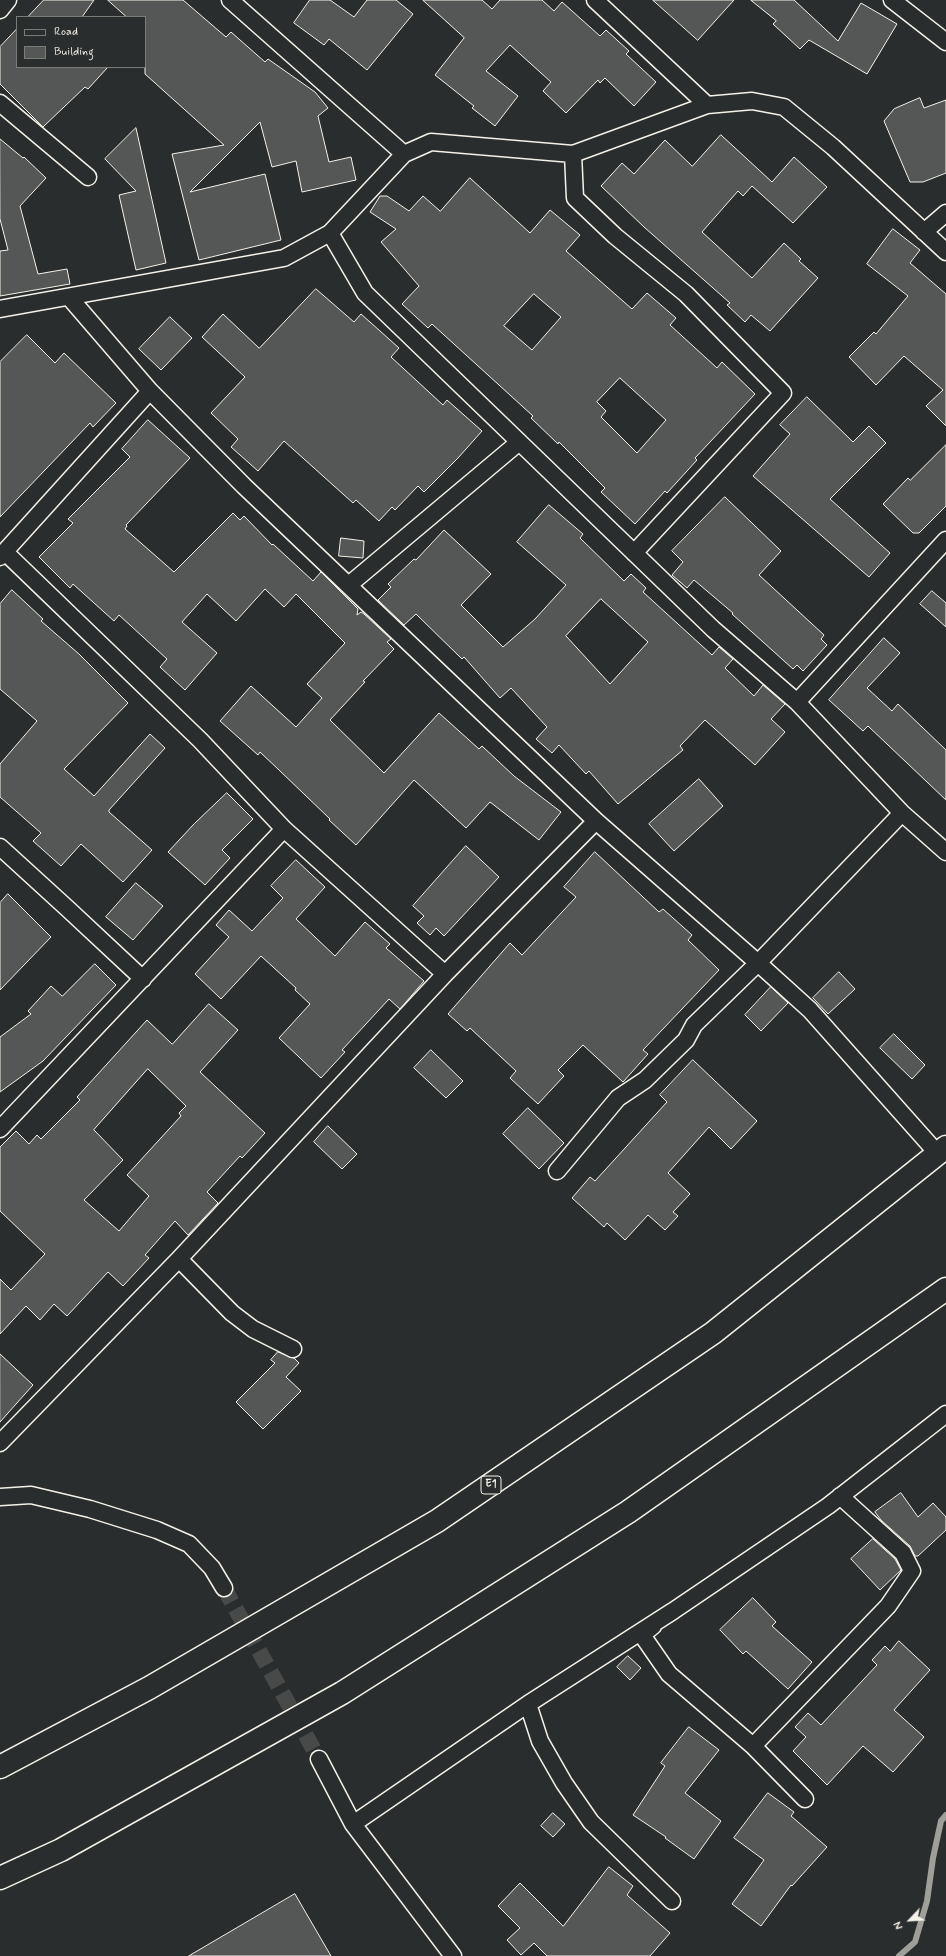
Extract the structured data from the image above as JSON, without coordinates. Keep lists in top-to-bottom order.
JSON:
{
  "streets": {
    "highway": ["E1"]
  },
  "legend": ["Road", "Building"],
  "north": "bottom left"
}
